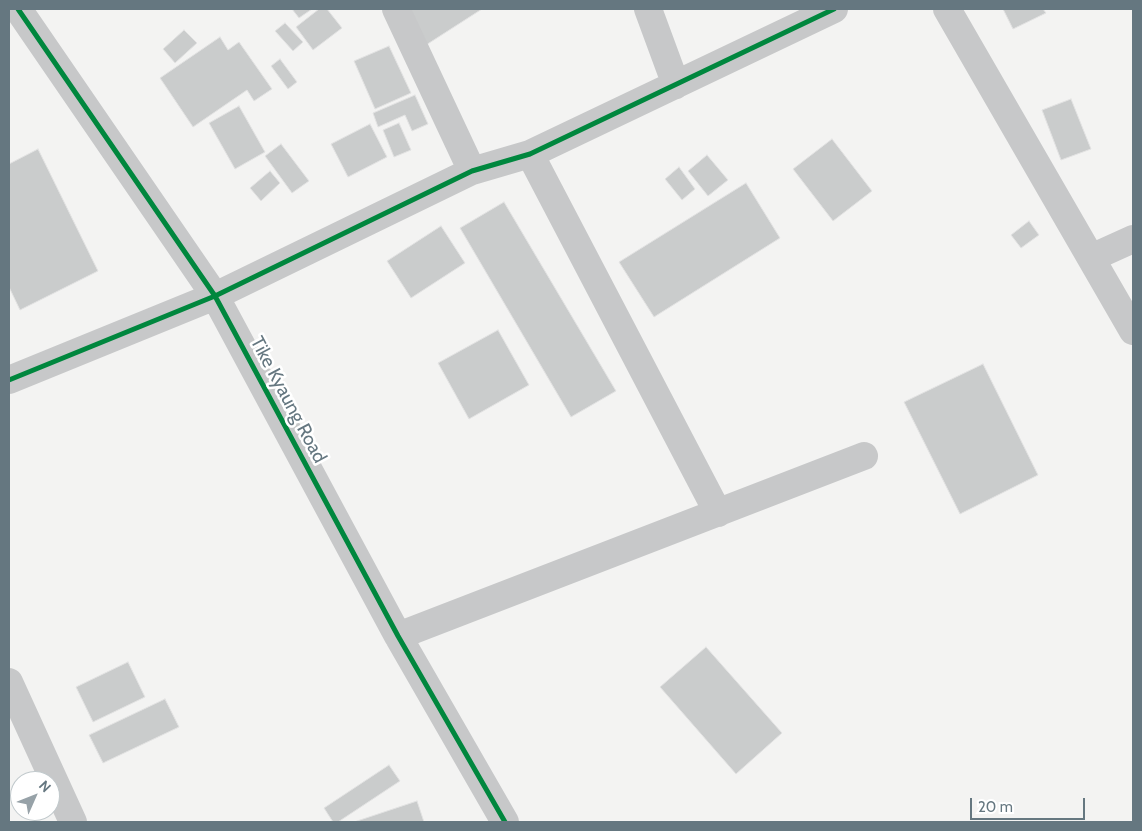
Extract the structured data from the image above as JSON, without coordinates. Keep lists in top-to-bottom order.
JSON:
{
  "streets": {
    "street": ["Tike Kyaung Road"]
  },
  "scale_bar": "20 m",
  "north": "top right"
}
